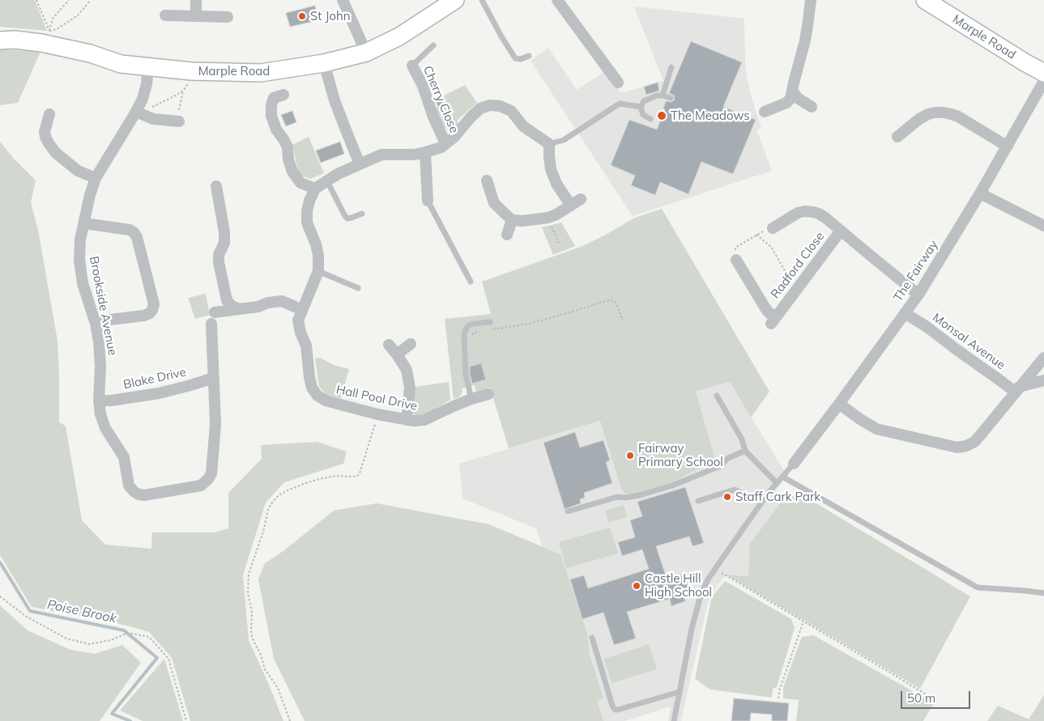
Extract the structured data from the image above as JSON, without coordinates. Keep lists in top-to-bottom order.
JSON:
{
  "streets": {
    "main road": ["Marple Road"],
    "street": [
      "Cherry Close",
      "Radford Close",
      "The Fairway",
      "Brookside Avenue",
      "Monsal Avenue",
      "Blake Drive",
      "Hall Pool Drive"
    ]
  },
  "crossings": [
    ["Marple Road", "Brookside Avenue"],
    ["Radford Close", "The Fairway"],
    ["The Fairway", "Monsal Avenue"],
    ["Brookside Avenue", "Blake Drive"]
  ],
  "water": ["Poise Brook"],
  "places": [
    "St John",
    "The Meadows",
    "Fairway Primary School",
    "Staff Cark Park",
    "Castle Hill High School"
  ],
  "scale_bar": "50 m"
}
